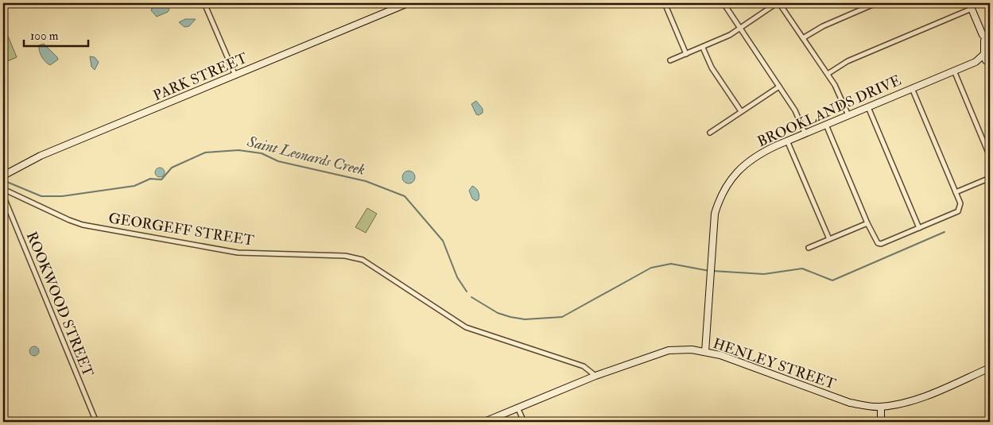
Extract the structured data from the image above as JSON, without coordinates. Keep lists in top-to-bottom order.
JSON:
{
  "streets": {
    "street": [
      "PARK STREET",
      "BROOKLANDS DRIVE",
      "GEORGEFF STREET",
      "ROOKWOOD STREET",
      "HENLEY STREET"
    ]
  },
  "crossings": [
    ["BROOKLANDS DRIVE", "HENLEY STREET"],
    ["GEORGEFF STREET", "HENLEY STREET"]
  ],
  "water": ["Saint Leonards Creek"],
  "scale_bar": "100 m"
}
